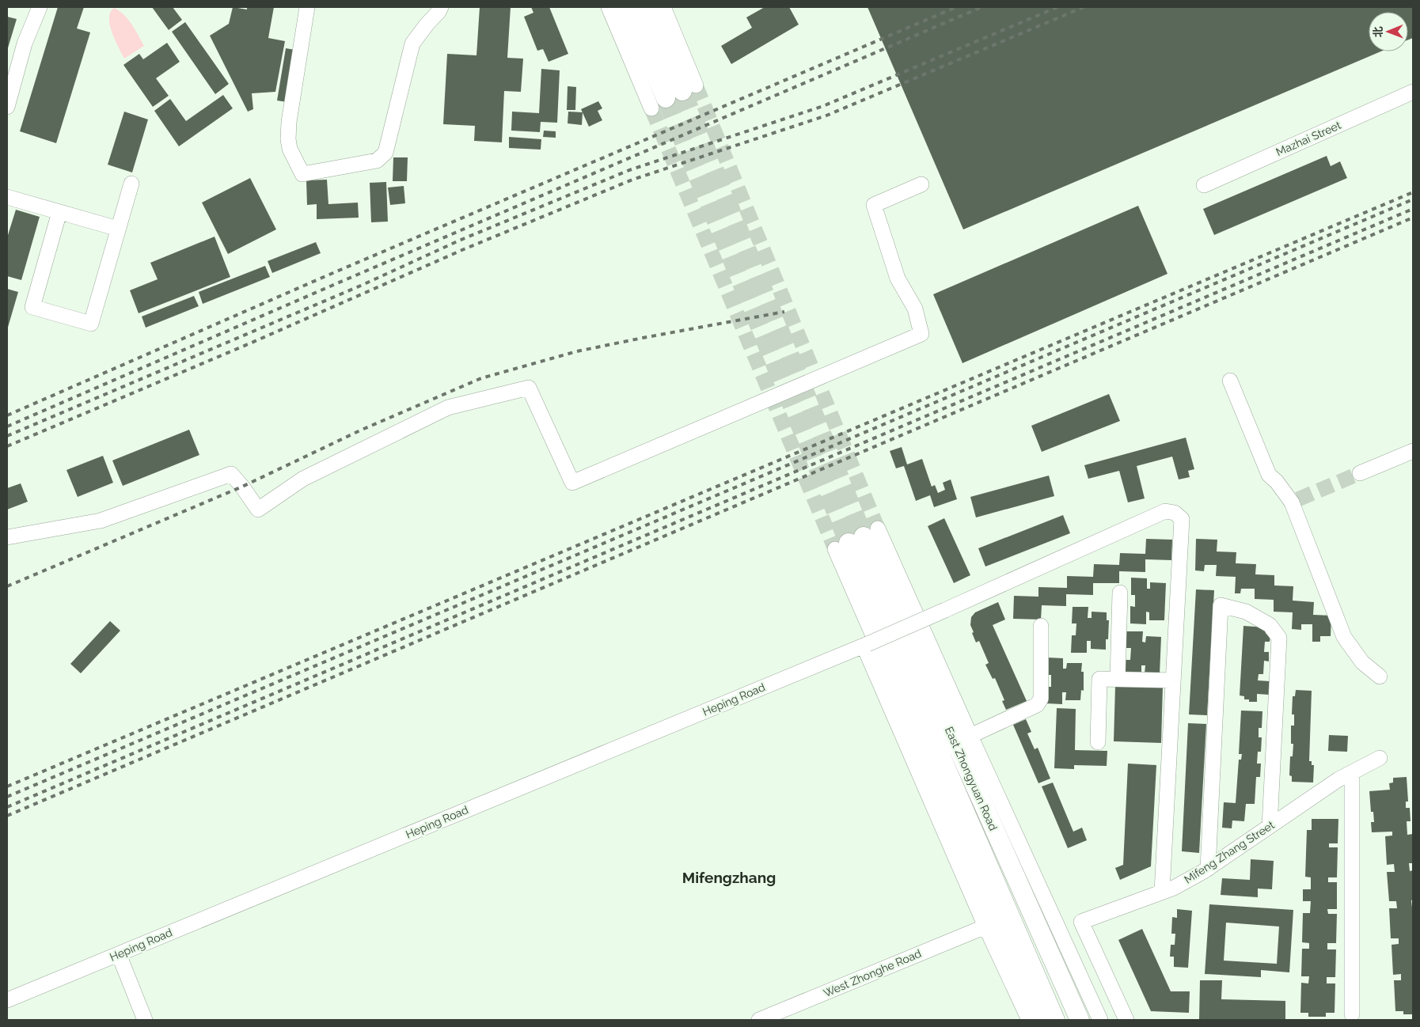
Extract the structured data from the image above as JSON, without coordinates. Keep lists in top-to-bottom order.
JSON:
{
  "streets": {
    "main road": ["East Zhongyuan Road"],
    "street": [
      "Mazhai Street",
      "Heping Road",
      "Mifeng Zhang Street",
      "West Zhonghe Road"
    ]
  },
  "districts": ["Mifengzhang"],
  "north": "left"
}
